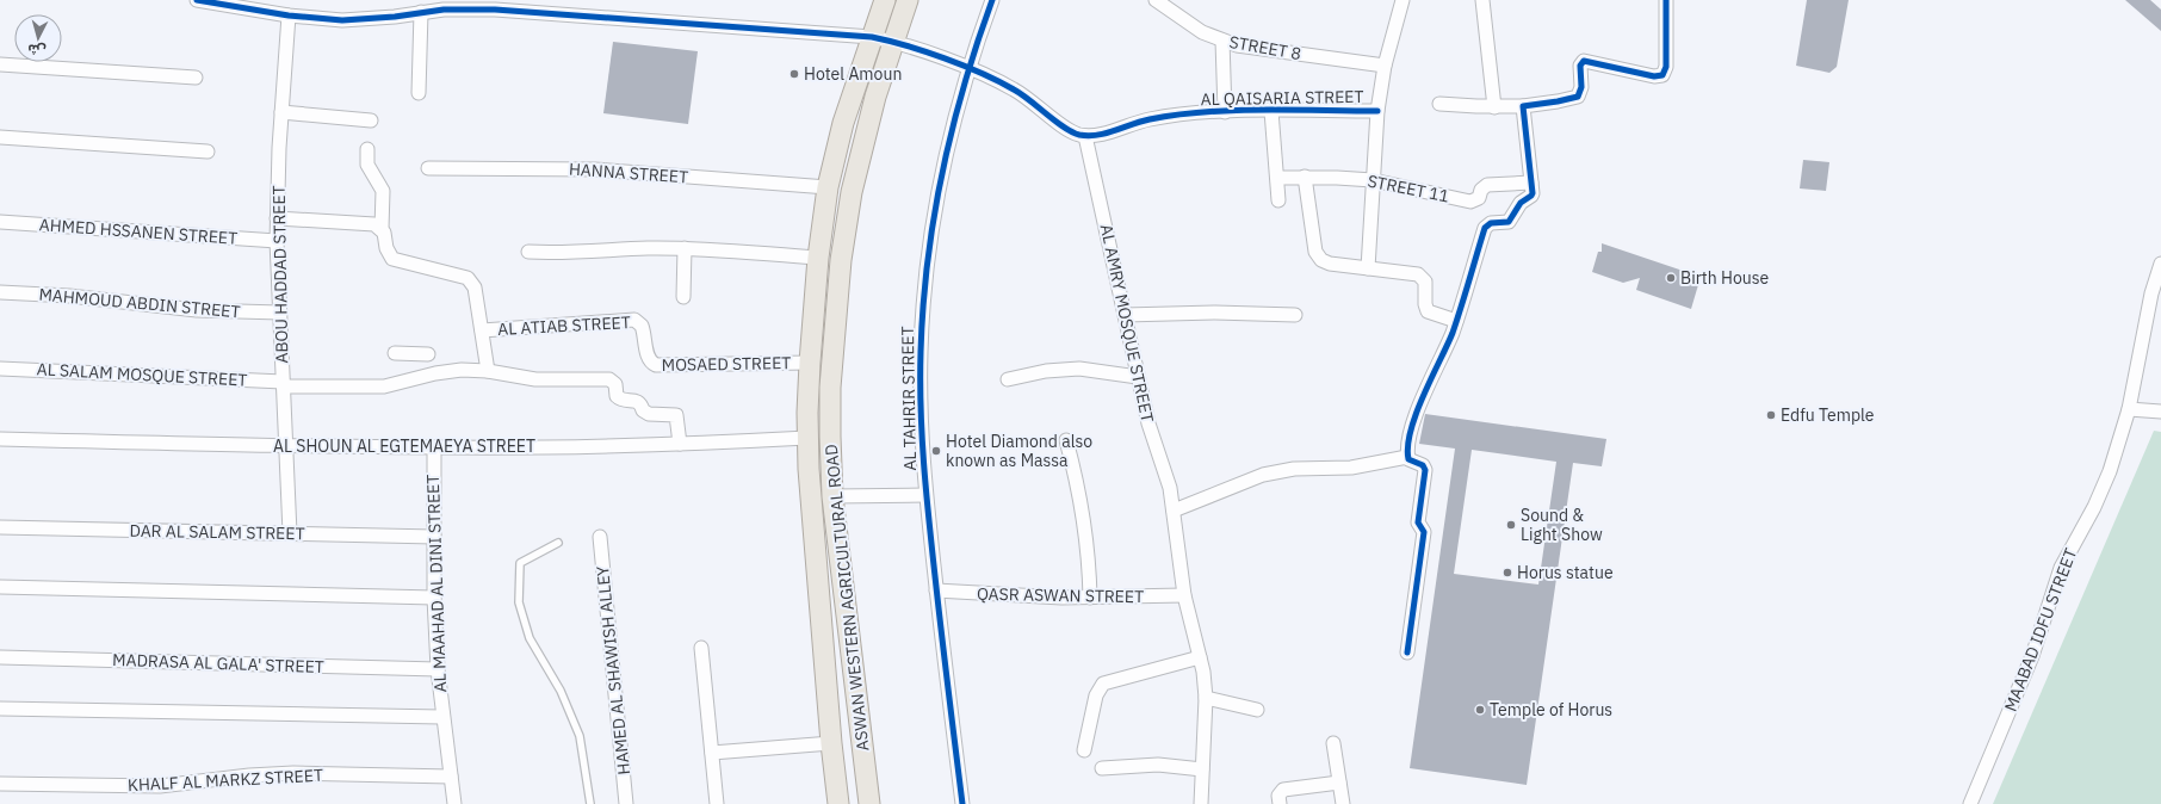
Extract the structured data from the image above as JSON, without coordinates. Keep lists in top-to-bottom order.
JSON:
{
  "streets": {
    "main road": ["ASWAN WESTERN AGRICULTURAL ROAD"],
    "street": [
      "STREET 8",
      "AL QAISARIA STREET",
      "HANNA STREET",
      "STREET 11",
      "AHMED HSSANEN STREET",
      "ABOU HADDAD STREET",
      "MAHMOUD ABDIN STREET",
      "AL AMRY MOSQUE STREET",
      "AL ATIAB STREET",
      "MOSAED STREET",
      "AL SALAM MOSQUE STREET",
      "AL TAHRIR STREET",
      "AL SHOUN AL EGTEMAEYA STREET",
      "DAR AL SALAM STREET",
      "AL MAAHAD AL DINI STREET",
      "QASR ASWAN STREET",
      "MAABAD IDFU STREET",
      "MADRASA AL GALA' STREET",
      "HAMED AL SHAWISH ALLEY",
      "KHALF AL MARKZ STREET"
    ]
  },
  "crossings": [
    ["AL QAISARIA STREET", "AL AMRY MOSQUE STREET"],
    ["HANNA STREET", "ASWAN WESTERN AGRICULTURAL ROAD"],
    ["AHMED HSSANEN STREET", "ABOU HADDAD STREET"],
    ["ABOU HADDAD STREET", "MAHMOUD ABDIN STREET"],
    ["ABOU HADDAD STREET", "AL SALAM MOSQUE STREET"],
    ["ABOU HADDAD STREET", "AL SHOUN AL EGTEMAEYA STREET"],
    ["ABOU HADDAD STREET", "DAR AL SALAM STREET"],
    ["AL AMRY MOSQUE STREET", "QASR ASWAN STREET"],
    ["AL ATIAB STREET", "MOSAED STREET"],
    ["MOSAED STREET", "ASWAN WESTERN AGRICULTURAL ROAD"],
    ["AL SALAM MOSQUE STREET", "AL SHOUN AL EGTEMAEYA STREET"],
    ["AL TAHRIR STREET", "QASR ASWAN STREET"],
    ["AL SHOUN AL EGTEMAEYA STREET", "AL MAAHAD AL DINI STREET"],
    ["AL SHOUN AL EGTEMAEYA STREET", "ASWAN WESTERN AGRICULTURAL ROAD"],
    ["DAR AL SALAM STREET", "AL MAAHAD AL DINI STREET"],
    ["AL MAAHAD AL DINI STREET", "MADRASA AL GALA' STREET"],
    ["AL MAAHAD AL DINI STREET", "KHALF AL MARKZ STREET"]
  ],
  "places": [
    "Hotel Amoun",
    "Birth House",
    "Edfu Temple",
    "Hotel Diamond also known as Massa",
    "Sound & Light Show",
    "Horus statue",
    "Temple of Horus"
  ],
  "north": "bottom"
}
